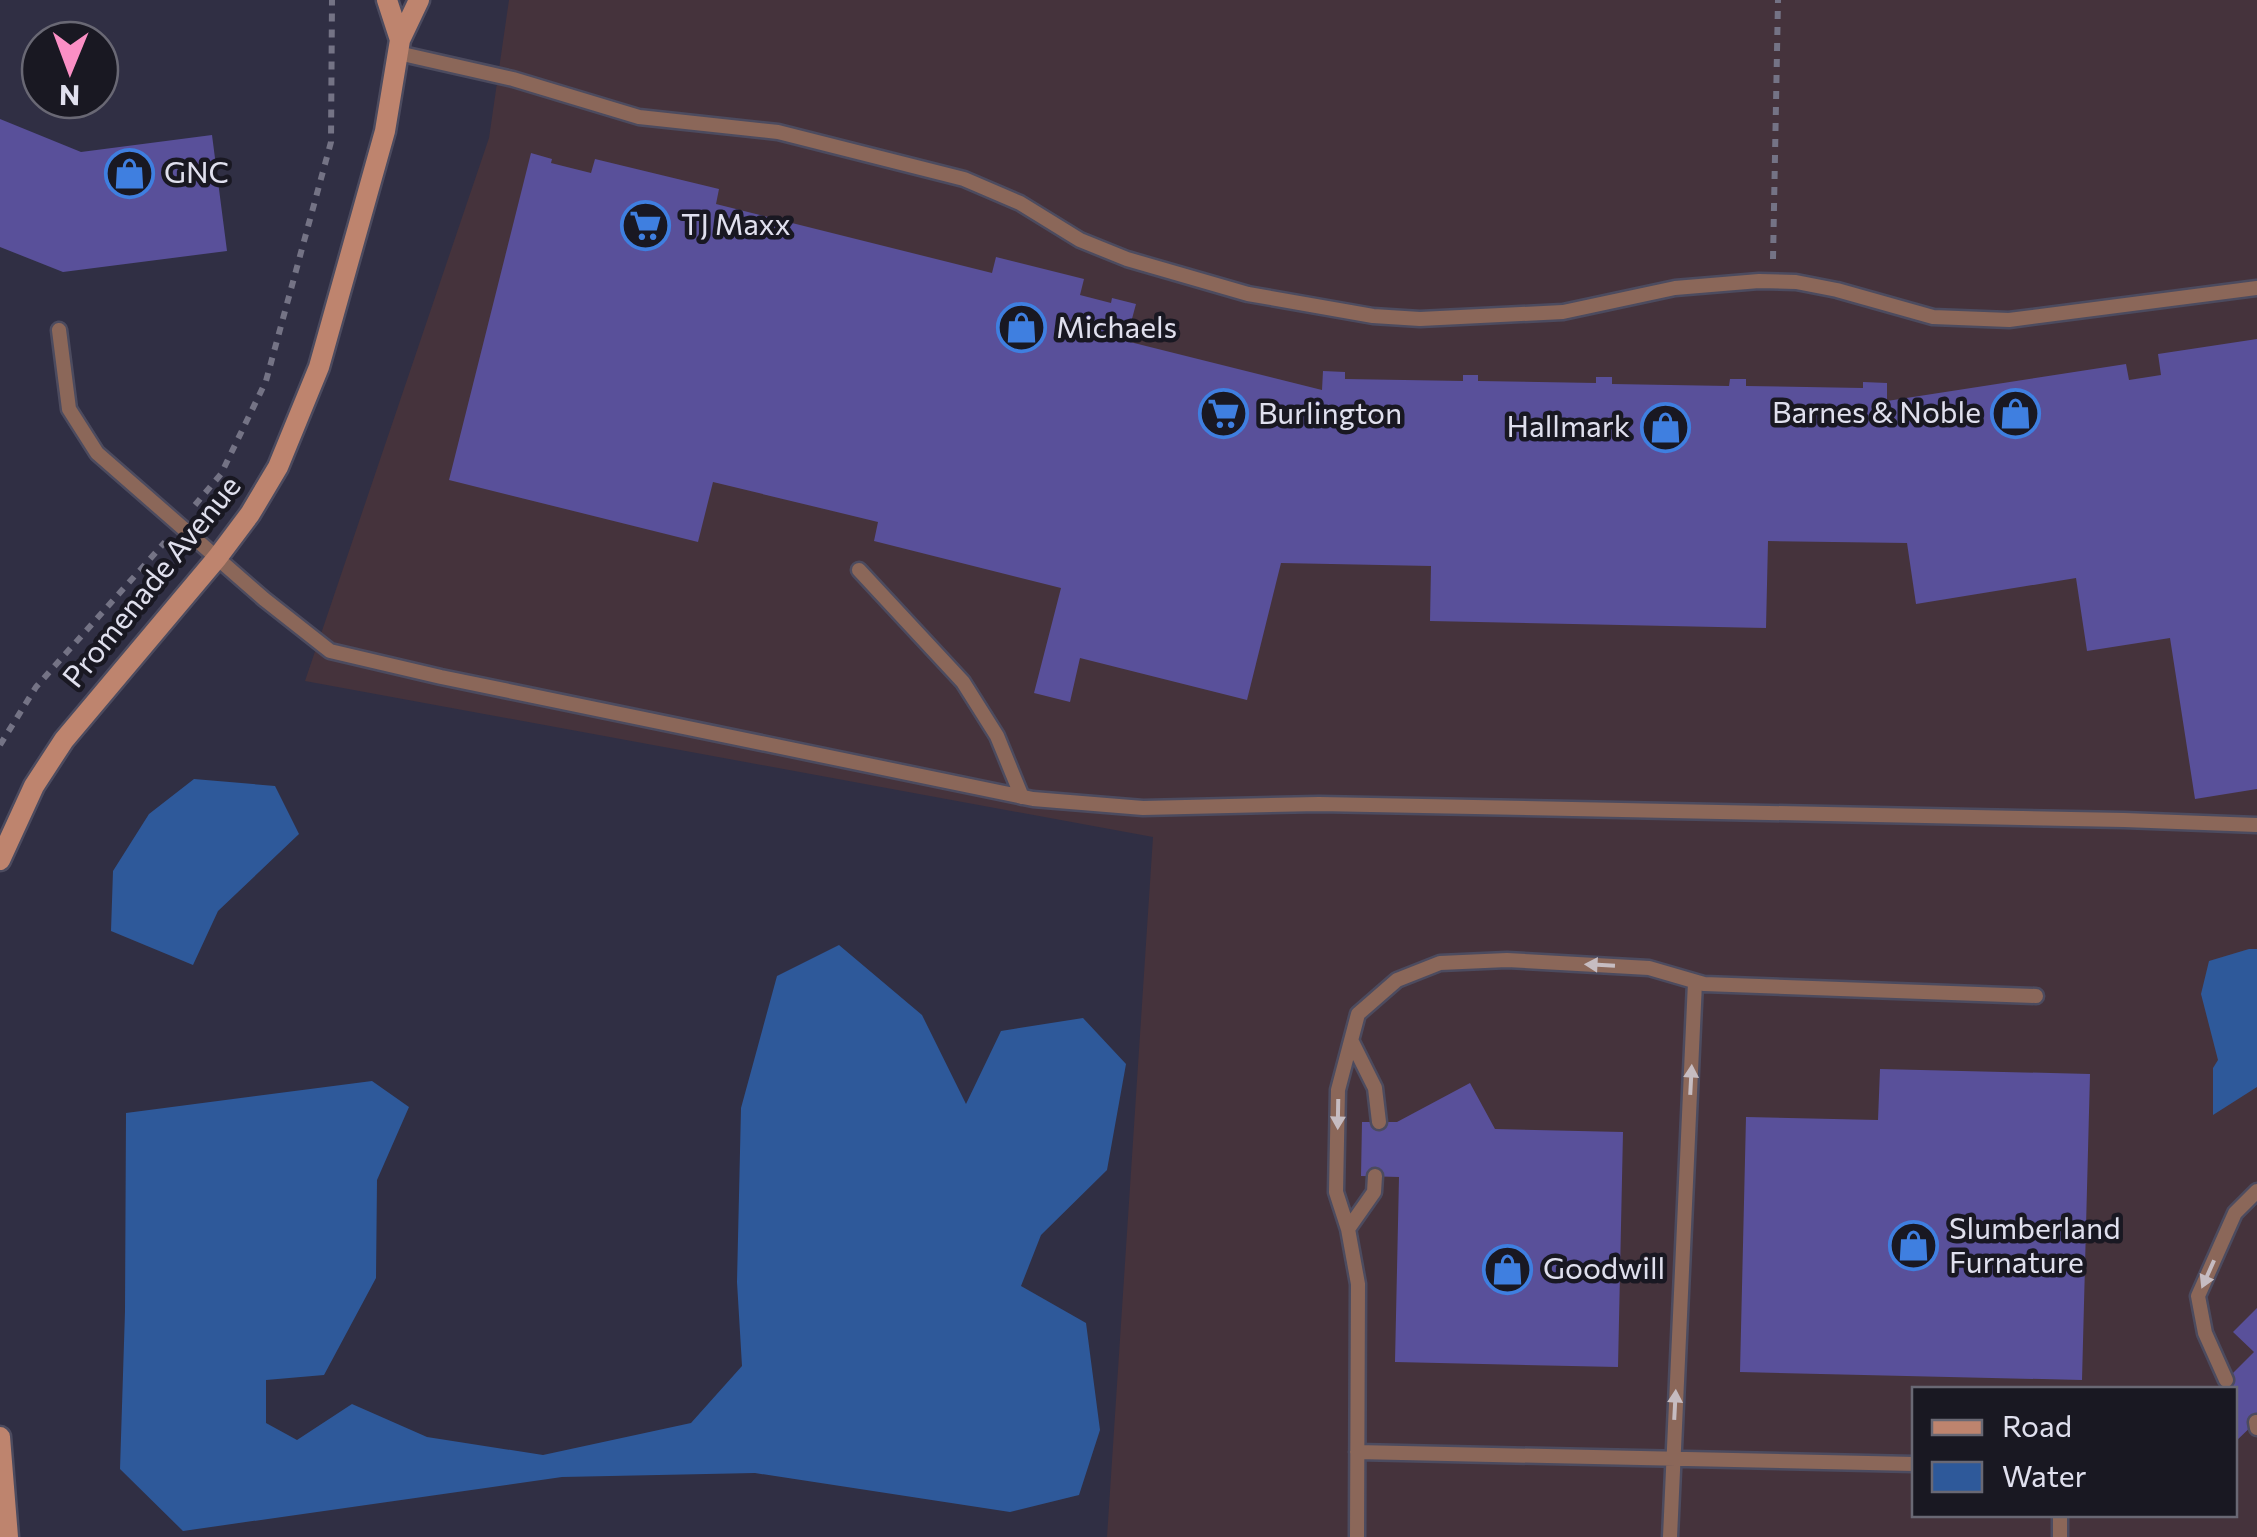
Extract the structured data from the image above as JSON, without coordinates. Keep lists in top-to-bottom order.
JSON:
{
  "streets": {
    "street": ["Promenade Avenue"]
  },
  "places": {
    "shop": [
      "GNC",
      "Michaels",
      "Barnes & Noble",
      "Hallmark",
      "Slumberland Furnature",
      "Goodwill"
    ],
    "supermarket": ["TJ Maxx", "Burlington"]
  },
  "legend": ["Road", "Water"],
  "north": "bottom"
}
